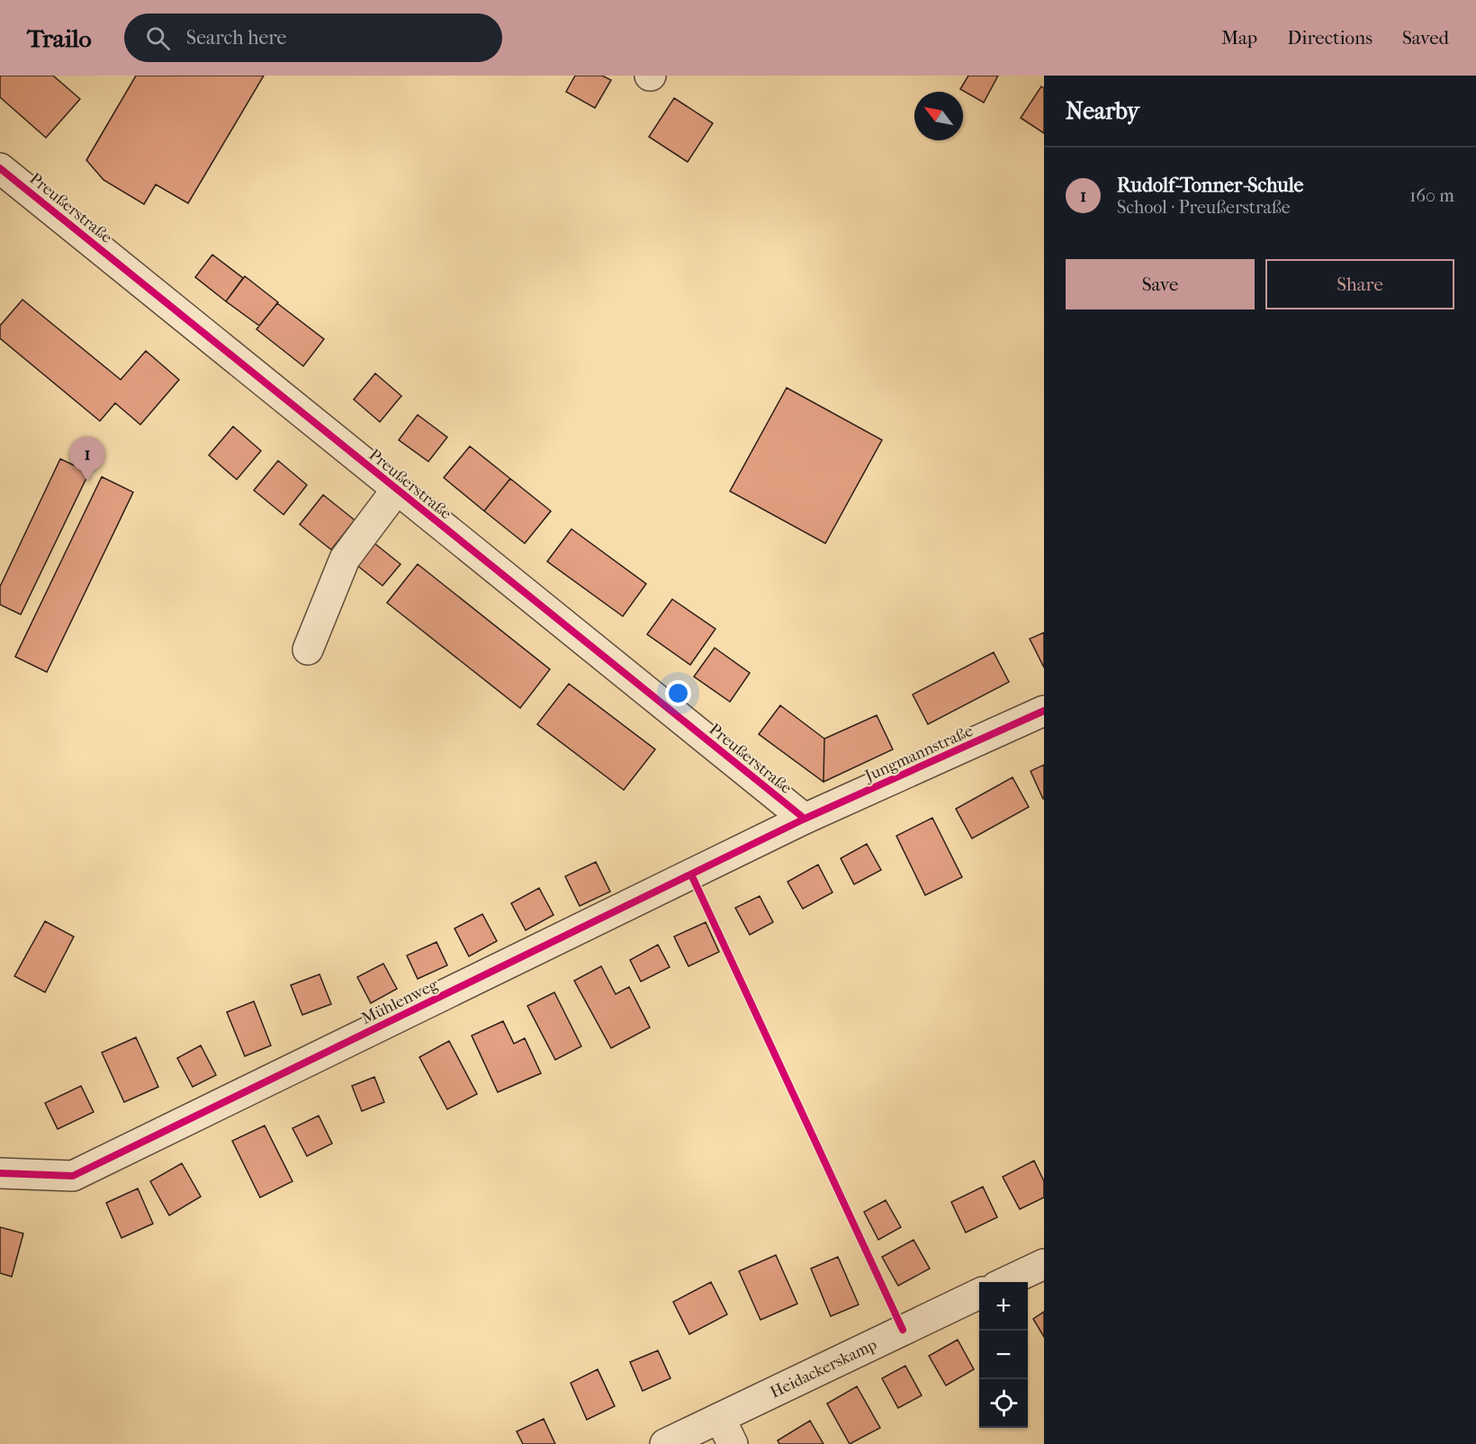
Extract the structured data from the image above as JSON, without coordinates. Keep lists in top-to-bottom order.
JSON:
{
  "streets": {
    "street": [
      "Preußerstraße",
      "Jungmannstraße",
      "Mühlenweg",
      "Heidackerskamp"
    ]
  },
  "crossings": [
    ["Preußerstraße", "Jungmannstraße"],
    ["Preußerstraße", "Mühlenweg"],
    ["Jungmannstraße", "Mühlenweg"]
  ],
  "north": "top left",
  "page": {
    "header": "Trailo",
    "search": "Search here",
    "nav": ["Map", "Directions", "Saved"],
    "heading": "Nearby",
    "list": [
      {
        "mark": "1",
        "name": "Rudolf-Tonner-Schule",
        "note": "School · Preußerstraße",
        "value": "160 m"
      }
    ],
    "buttons": ["Save", "Share"],
    "pins": "1",
    "map_buttons": ["+", "−"]
  }
}
